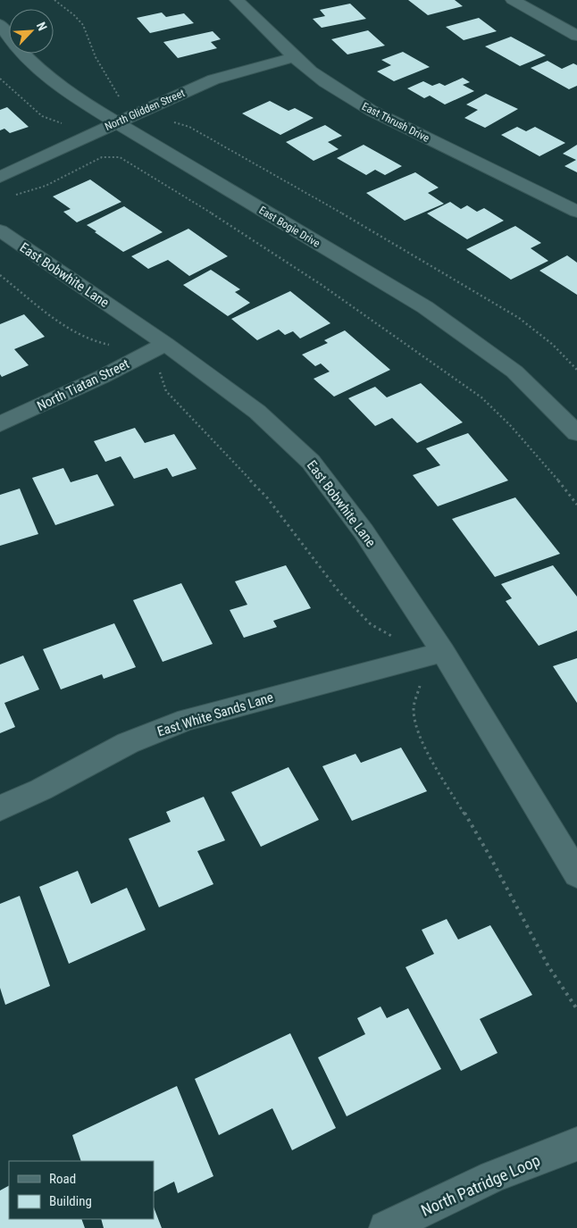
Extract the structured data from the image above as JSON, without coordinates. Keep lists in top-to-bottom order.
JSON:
{
  "streets": {
    "street": [
      "North Glidden Street",
      "East Thrush Drive",
      "East Bogie Drive",
      "East Bobwhite Lane",
      "North Tiatan Street",
      "East White Sands Lane",
      "North Patridge Loop"
    ]
  },
  "crossings": [
    ["North Glidden Street", "East Thrush Drive"],
    ["North Glidden Street", "East Bogie Drive"],
    ["East Bobwhite Lane", "North Tiatan Street"],
    ["East Bobwhite Lane", "East White Sands Lane"]
  ],
  "legend": ["Road", "Building"],
  "north": "top right"
}
